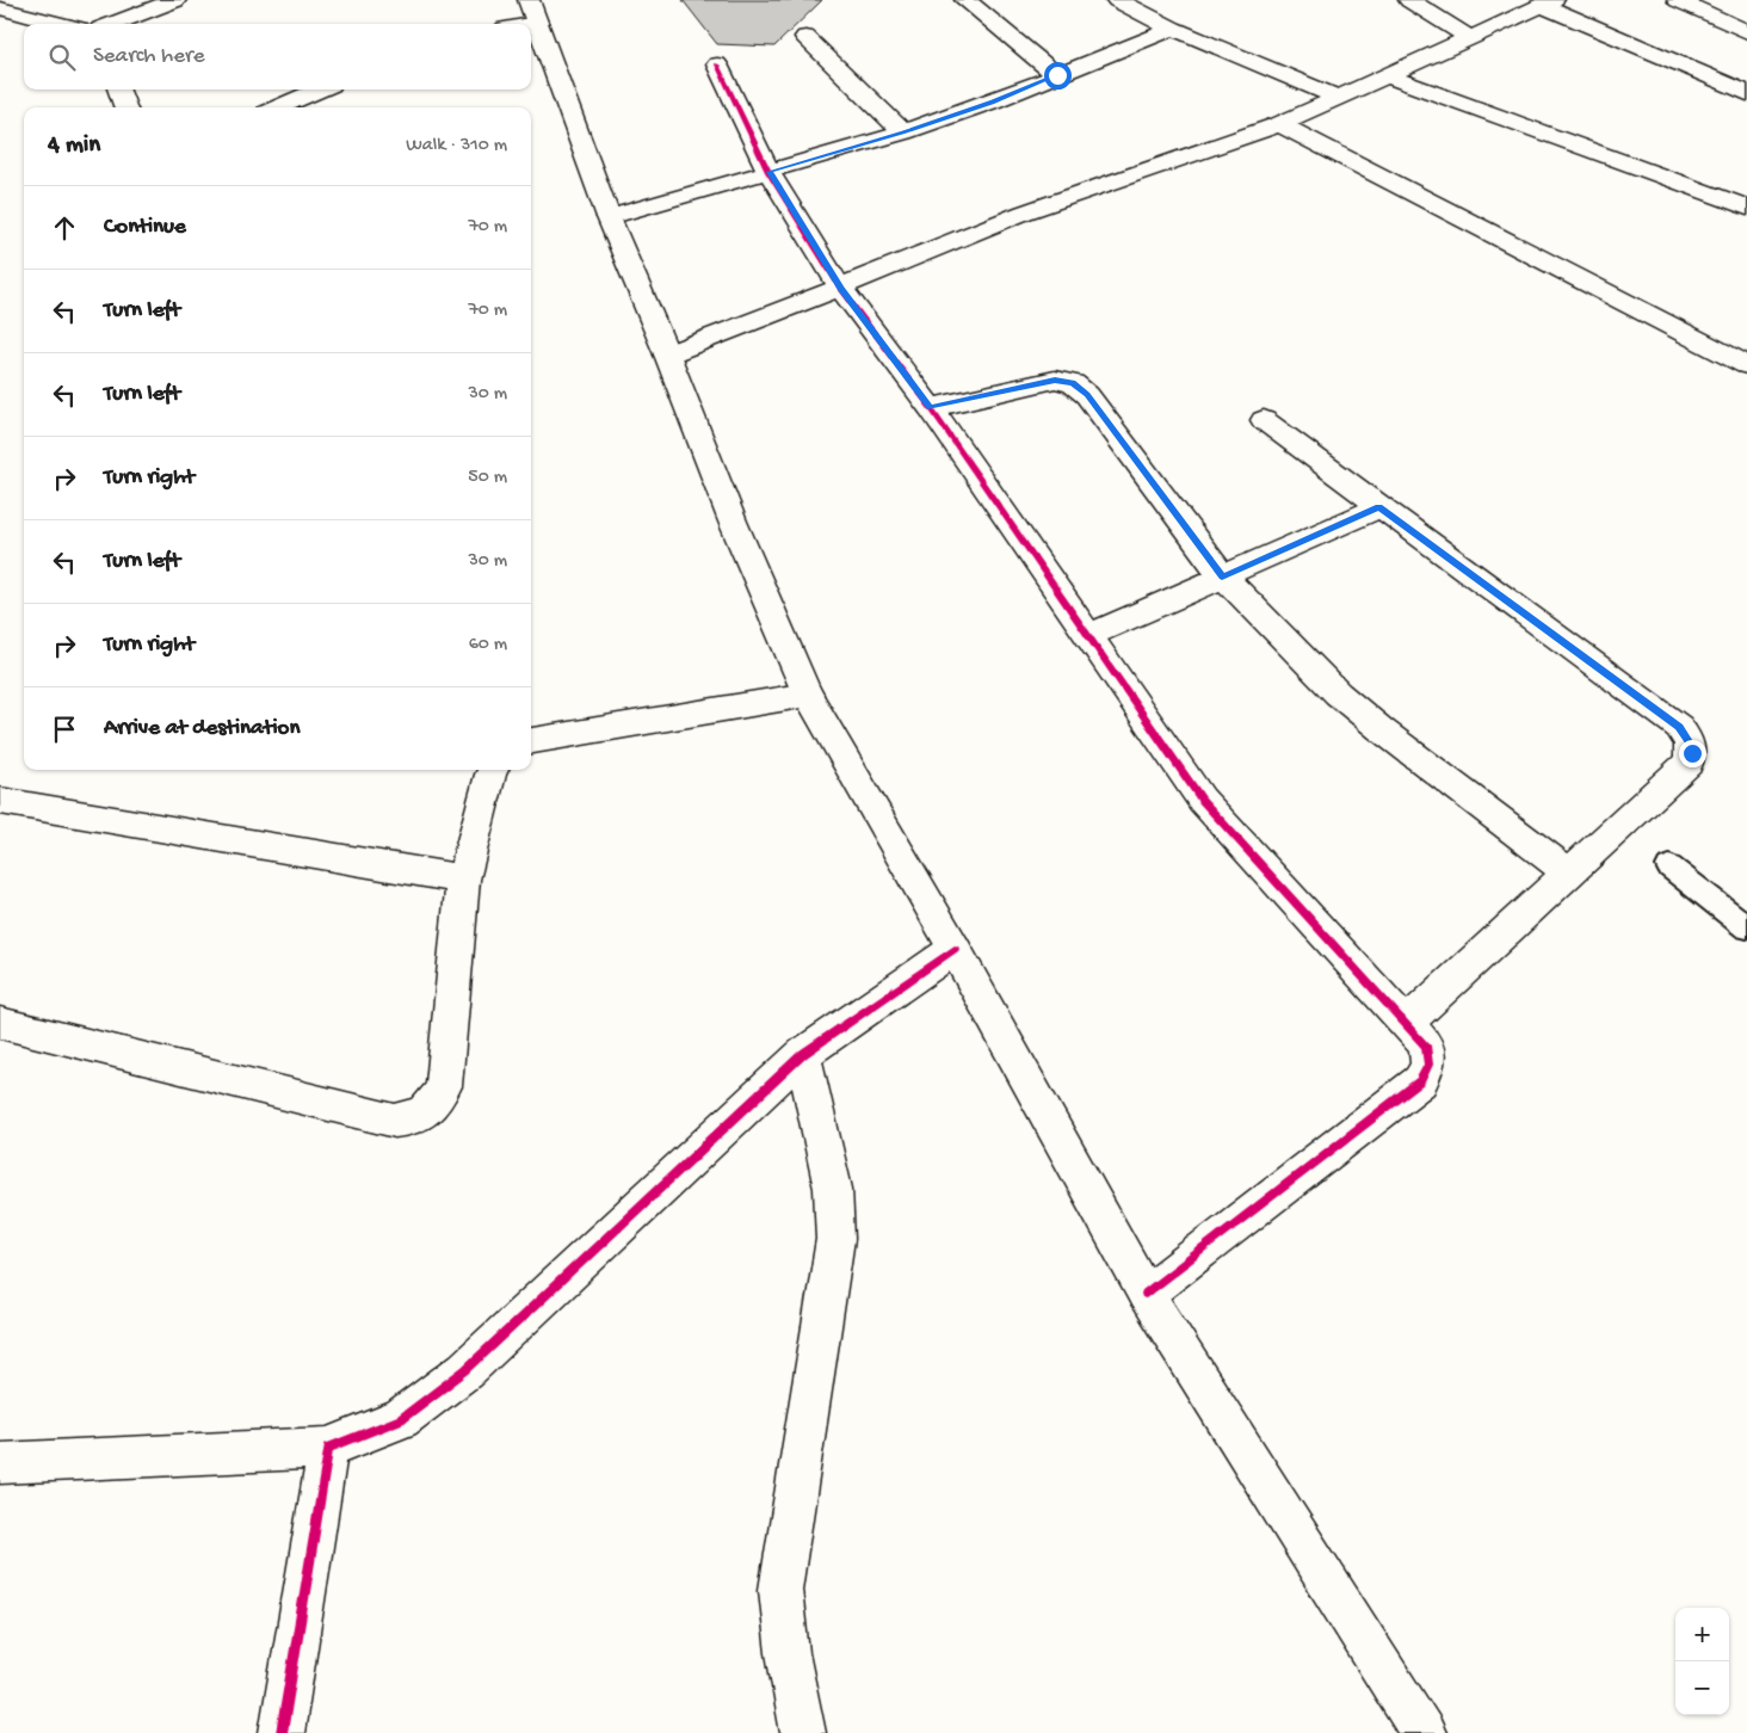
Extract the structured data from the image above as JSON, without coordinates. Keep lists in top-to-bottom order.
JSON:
{
  "page": {
    "search": "Search here",
    "heading": ["4 min", "Walk · 310 m"],
    "list": [
      ["Continue", "70 m"],
      ["Turn left", "70 m"],
      ["Turn left", "30 m"],
      ["Turn right", "50 m"],
      ["Turn left", "30 m"],
      ["Turn right", "60 m"],
      "Arrive at destination"
    ],
    "map_buttons": ["+", "−"]
  }
}
